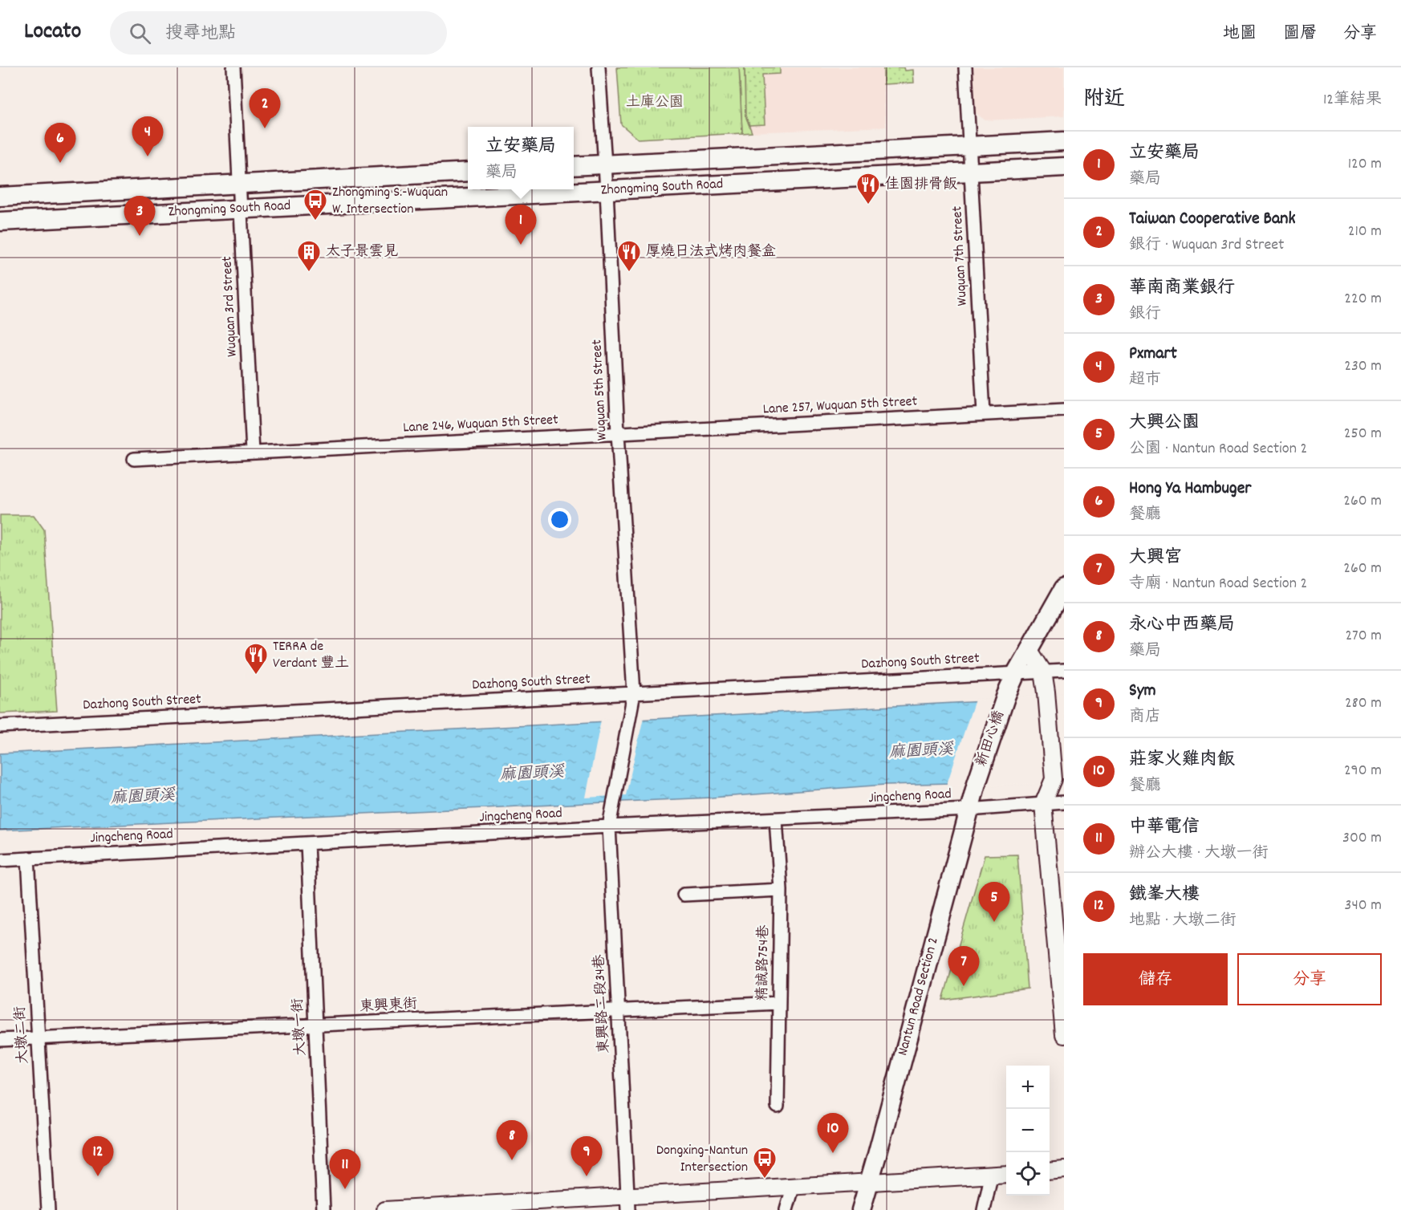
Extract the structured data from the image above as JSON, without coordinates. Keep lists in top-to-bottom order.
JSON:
{
  "streets": {
    "main road": ["Zhongming South Road", "新田心橋", "Nantun Road Section 2"],
    "street": [
      "Wuquan 7th Street",
      "Wuquan 3rd Street",
      "Wuquan 5th Street",
      "Lane 257, Wuquan 5th Street",
      "Lane 246, Wuquan 5th Street",
      "Dazhong South Street",
      "Jingcheng Road",
      "精誠路754巷",
      "東興路二段34巷",
      "東興東街",
      "大墩一街",
      "大墩二街"
    ]
  },
  "crossings": [
    ["Zhongming South Road", "Wuquan 7th Street"],
    ["Zhongming South Road", "Wuquan 3rd Street"],
    ["Zhongming South Road", "Wuquan 5th Street"],
    ["Wuquan 7th Street", "Lane 257, Wuquan 5th Street"],
    ["Wuquan 3rd Street", "Lane 246, Wuquan 5th Street"],
    ["Wuquan 5th Street", "Lane 257, Wuquan 5th Street"],
    ["Wuquan 5th Street", "Lane 246, Wuquan 5th Street"],
    ["Wuquan 5th Street", "Dazhong South Street"],
    ["Wuquan 5th Street", "東興路二段34巷"],
    ["Lane 257, Wuquan 5th Street", "Lane 246, Wuquan 5th Street"],
    ["Dazhong South Street", "新田心橋"],
    ["新田心橋", "Nantun Road Section 2"],
    ["Jingcheng Road", "精誠路754巷"],
    ["Jingcheng Road", "Nantun Road Section 2"],
    ["Jingcheng Road", "東興路二段34巷"],
    ["Jingcheng Road", "大墩一街"],
    ["Jingcheng Road", "大墩二街"],
    ["精誠路754巷", "東興東街"],
    ["東興路二段34巷", "東興東街"],
    ["東興東街", "大墩一街"],
    ["東興東街", "大墩二街"]
  ],
  "water": ["麻園頭溪"],
  "parks": ["土庫公園"],
  "places": {
    "restaurant": ["佳園排骨飯", "厚燒日法式烤肉餐盒", "TERRA de Verdant 豐土"],
    "bus stop": ["Zhongming S.-Wuquan W. Intersection", "Dongxing-Nantun Intersection"],
    "building": ["太子景雲見"]
  },
  "page": {
    "header": "Locato",
    "search": "搜尋地點",
    "nav": ["地圖", "圖層", "分享"],
    "heading": ["附近", "12筆結果"],
    "pins": [
      "2",
      "4",
      "6",
      "3",
      "1",
      "5",
      "7",
      "10",
      "8",
      "9",
      "12",
      "11"
    ],
    "popup": ["立安藥局", "藥局"],
    "list": [
      {
        "mark": "1",
        "name": "立安藥局",
        "note": "藥局",
        "value": "120 m"
      },
      {
        "mark": "2",
        "name": "Taiwan Cooperative Bank",
        "note": "銀行 · Wuquan 3rd Street",
        "value": "210 m"
      },
      {
        "mark": "3",
        "name": "華南商業銀行",
        "note": "銀行",
        "value": "220 m"
      },
      {
        "mark": "4",
        "name": "Pxmart",
        "note": "超市",
        "value": "230 m"
      },
      {
        "mark": "5",
        "name": "大興公園",
        "note": "公園 · Nantun Road Section 2",
        "value": "250 m"
      },
      {
        "mark": "6",
        "name": "Hong Ya Hambuger",
        "note": "餐廳",
        "value": "260 m"
      },
      {
        "mark": "7",
        "name": "大興宮",
        "note": "寺廟 · Nantun Road Section 2",
        "value": "260 m"
      },
      {
        "mark": "8",
        "name": "永心中西藥局",
        "note": "藥局",
        "value": "270 m"
      },
      {
        "mark": "9",
        "name": "Sym",
        "note": "商店",
        "value": "280 m"
      },
      {
        "mark": "10",
        "name": "莊家火雞肉飯",
        "note": "餐廳",
        "value": "290 m"
      },
      {
        "mark": "11",
        "name": "中華電信",
        "note": "辦公大樓 · 大墩一街",
        "value": "300 m"
      },
      {
        "mark": "12",
        "name": "鐵峯大樓",
        "note": "地點 · 大墩二街",
        "value": "340 m"
      }
    ],
    "buttons": ["儲存", "分享"],
    "map_buttons": ["+", "−"]
  }
}
